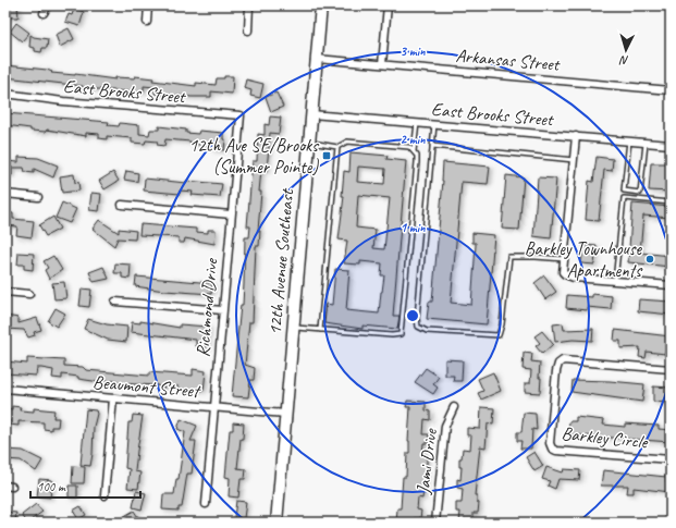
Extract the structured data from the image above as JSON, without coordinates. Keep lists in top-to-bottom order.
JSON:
{
  "streets": {
    "main road": ["12th Avenue Southeast"],
    "street": [
      "Arkansas Street",
      "East Brooks Street",
      "Richmond Drive",
      "Beaumont Street",
      "Barkley Circle",
      "Jami Drive"
    ]
  },
  "crossings": [
    ["Arkansas Street", "12th Avenue Southeast"],
    ["East Brooks Street", "12th Avenue Southeast"],
    ["East Brooks Street", "Richmond Drive"],
    ["12th Avenue Southeast", "Beaumont Street"],
    ["Richmond Drive", "Beaumont Street"]
  ],
  "places": {
    "transit": ["12th Ave SE/Brooks (Summer Pointe)"],
    "other": ["Barkley Townhouse Apartments"]
  },
  "scale_bar": "100 m",
  "north": "bottom",
  "rings": ["3 min", "2 min", "1 min"]
}
